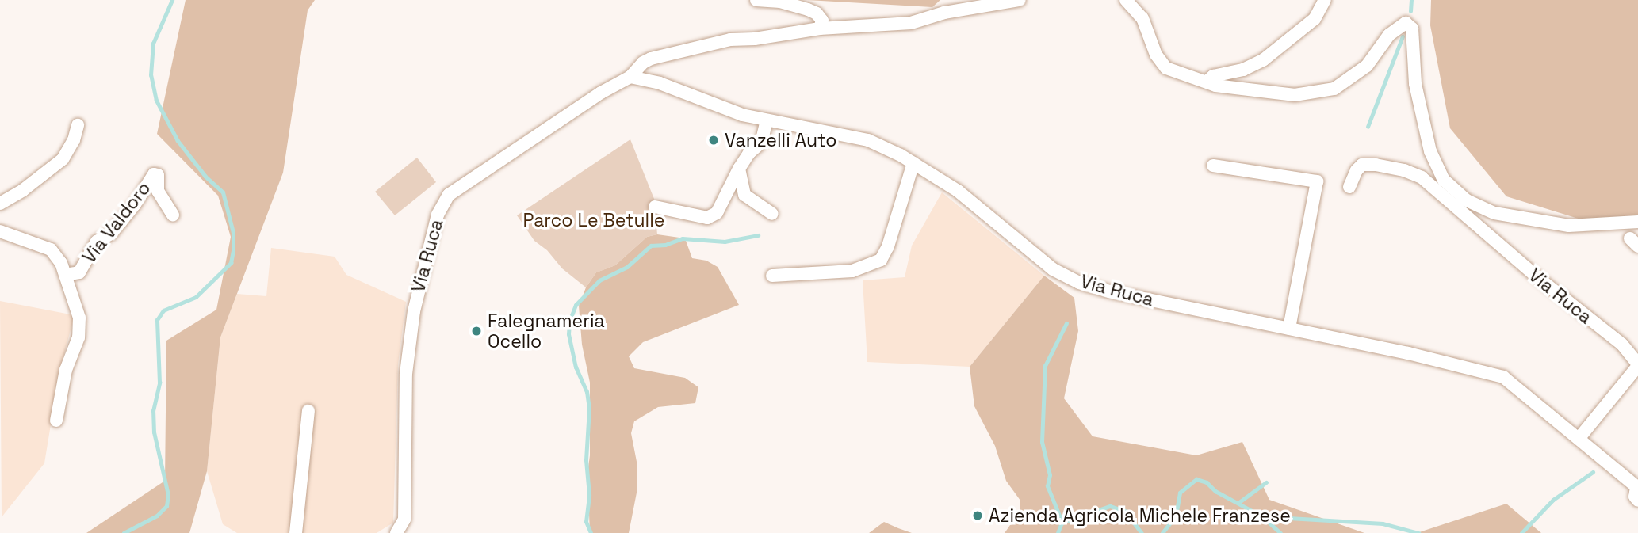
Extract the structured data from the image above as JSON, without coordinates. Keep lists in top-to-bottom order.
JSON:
{
  "streets": {
    "street": ["Via Valdoro", "Via Ruca"]
  },
  "parks": ["Parco Le Betulle"],
  "places": ["Vanzelli Auto", "Falegnameria Ocello", "Azienda Agricola Michele Franzese"]
}
